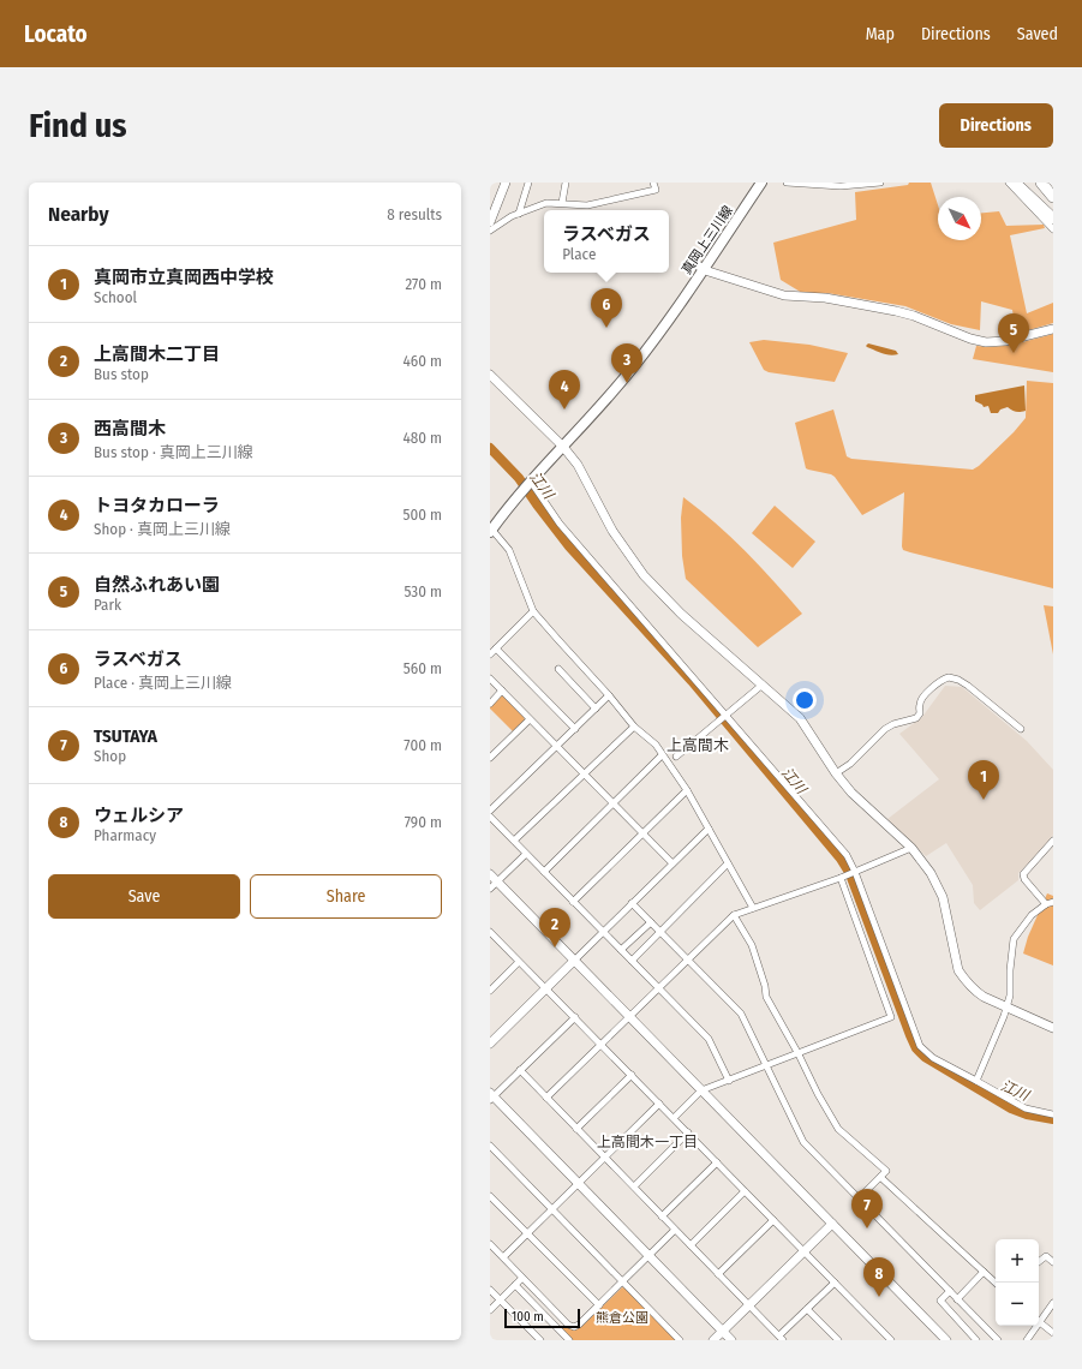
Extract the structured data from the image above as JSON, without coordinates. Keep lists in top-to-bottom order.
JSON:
{
  "streets": {
    "main road": ["真岡上三川線"]
  },
  "districts": ["上高間木", "上高間木一丁目"],
  "water": ["江川"],
  "parks": ["熊倉公園"],
  "scale_bar": "100 m",
  "north": "bottom right",
  "page": {
    "header": "Locato",
    "nav": ["Map", "Directions", "Saved"],
    "buttons": [
      "Directions",
      ["Save", "Share"]
    ],
    "title": "Find us",
    "heading": ["Nearby", "8 results"],
    "popup": ["ラスベガス", "Place"],
    "list": [
      {
        "mark": "1",
        "name": "真岡市立真岡西中学校",
        "note": "School",
        "value": "270 m"
      },
      {
        "mark": "2",
        "name": "上高間木二丁目",
        "note": "Bus stop",
        "value": "460 m"
      },
      {
        "mark": "3",
        "name": "西高間木",
        "note": "Bus stop · 真岡上三川線",
        "value": "480 m"
      },
      {
        "mark": "4",
        "name": "トヨタカローラ",
        "note": "Shop · 真岡上三川線",
        "value": "500 m"
      },
      {
        "mark": "5",
        "name": "自然ふれあい園",
        "note": "Park",
        "value": "530 m"
      },
      {
        "mark": "6",
        "name": "ラスベガス",
        "note": "Place · 真岡上三川線",
        "value": "560 m"
      },
      {
        "mark": "7",
        "name": "TSUTAYA",
        "note": "Shop",
        "value": "700 m"
      },
      {
        "mark": "8",
        "name": "ウェルシア",
        "note": "Pharmacy",
        "value": "790 m"
      }
    ],
    "pins": [
      "6",
      "5",
      "3",
      "4",
      "1",
      "2",
      "7",
      "8"
    ],
    "map_buttons": ["+", "−"],
    "scale": "100 m"
  }
}
